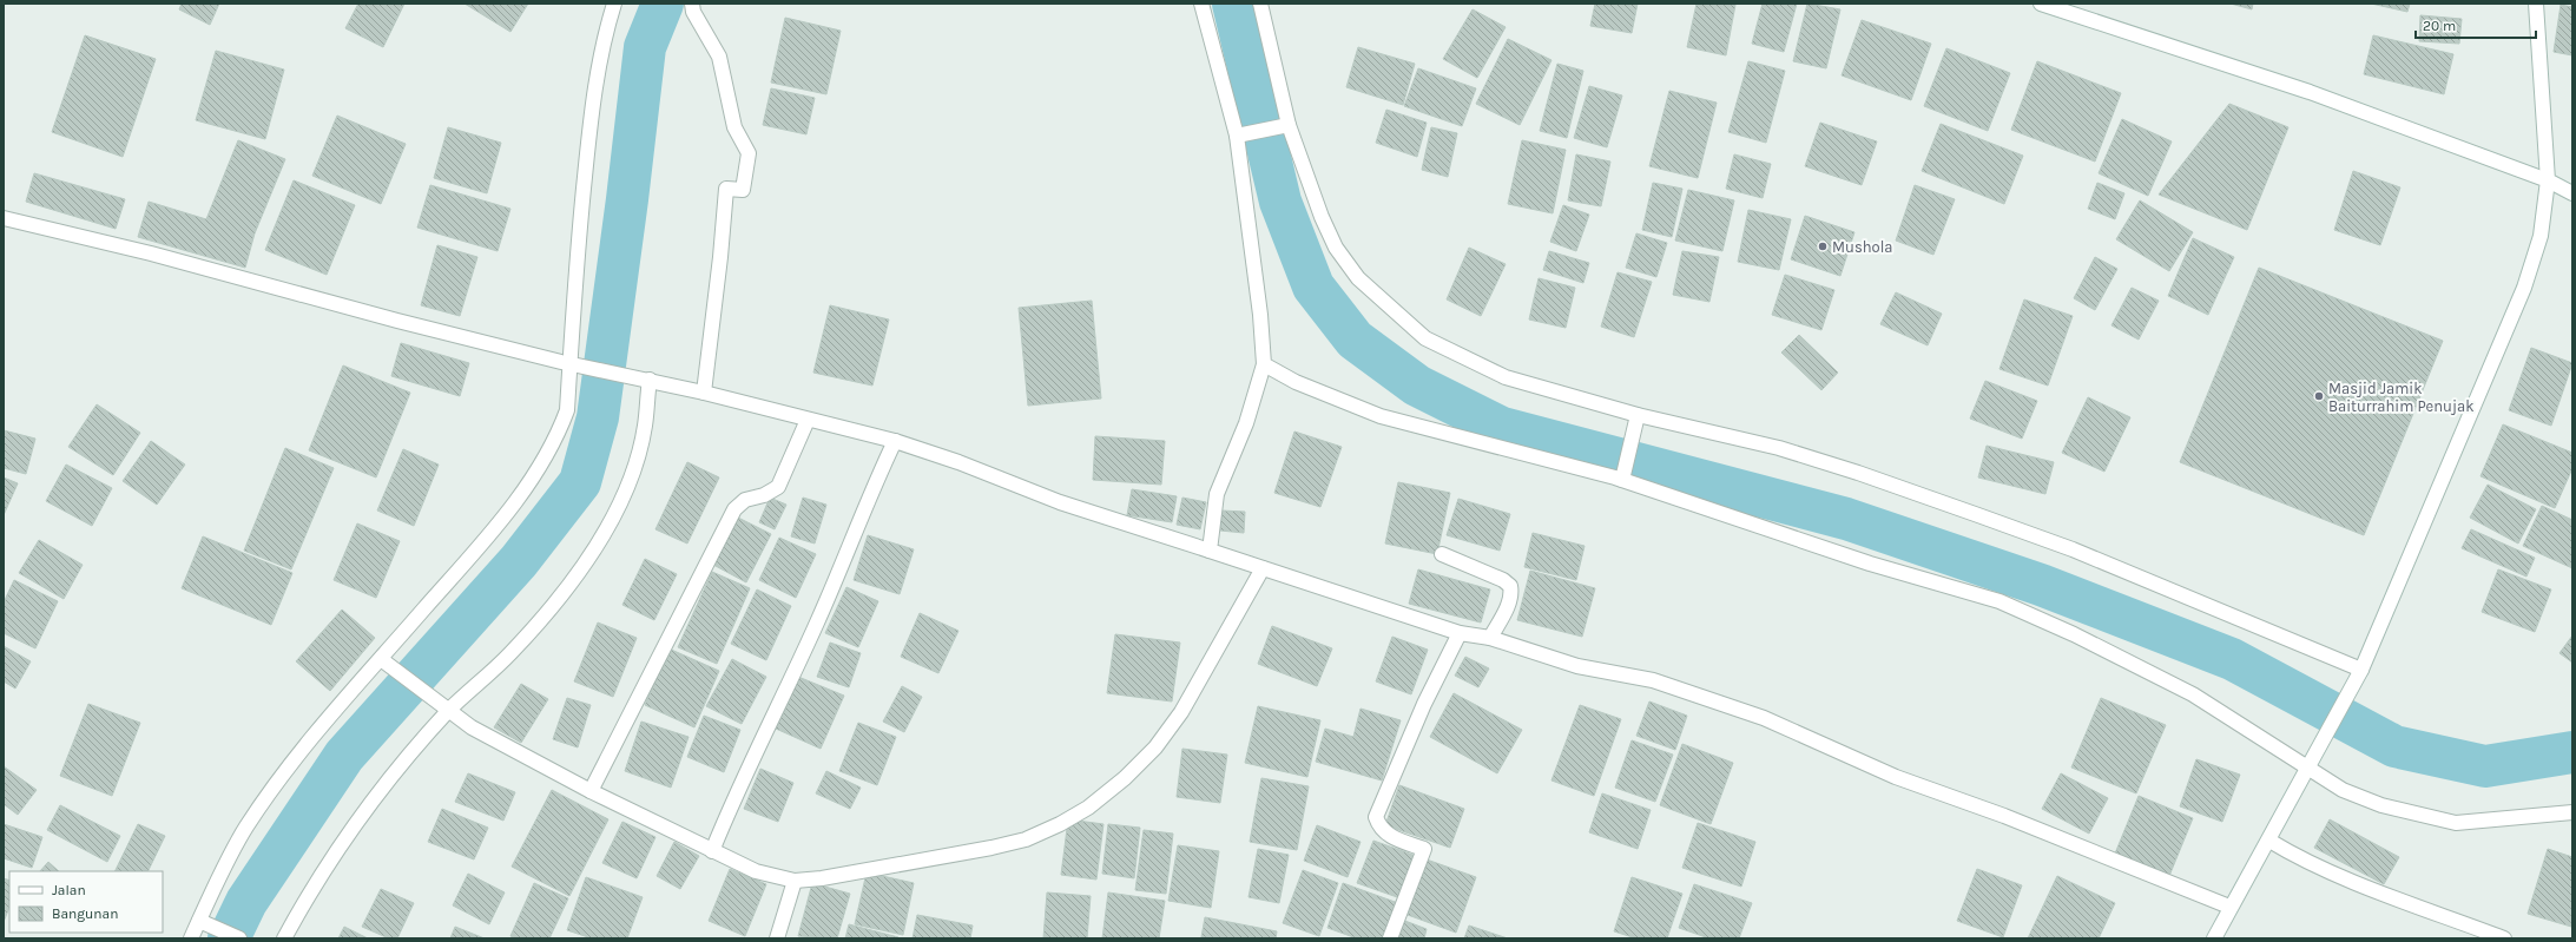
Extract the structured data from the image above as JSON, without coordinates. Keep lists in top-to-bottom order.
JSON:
{
  "places": ["Mushola", "Masjid Jamik Baiturrahim Penujak"],
  "legend": ["Jalan", "Bangunan"],
  "scale_bar": "20 m"
}
